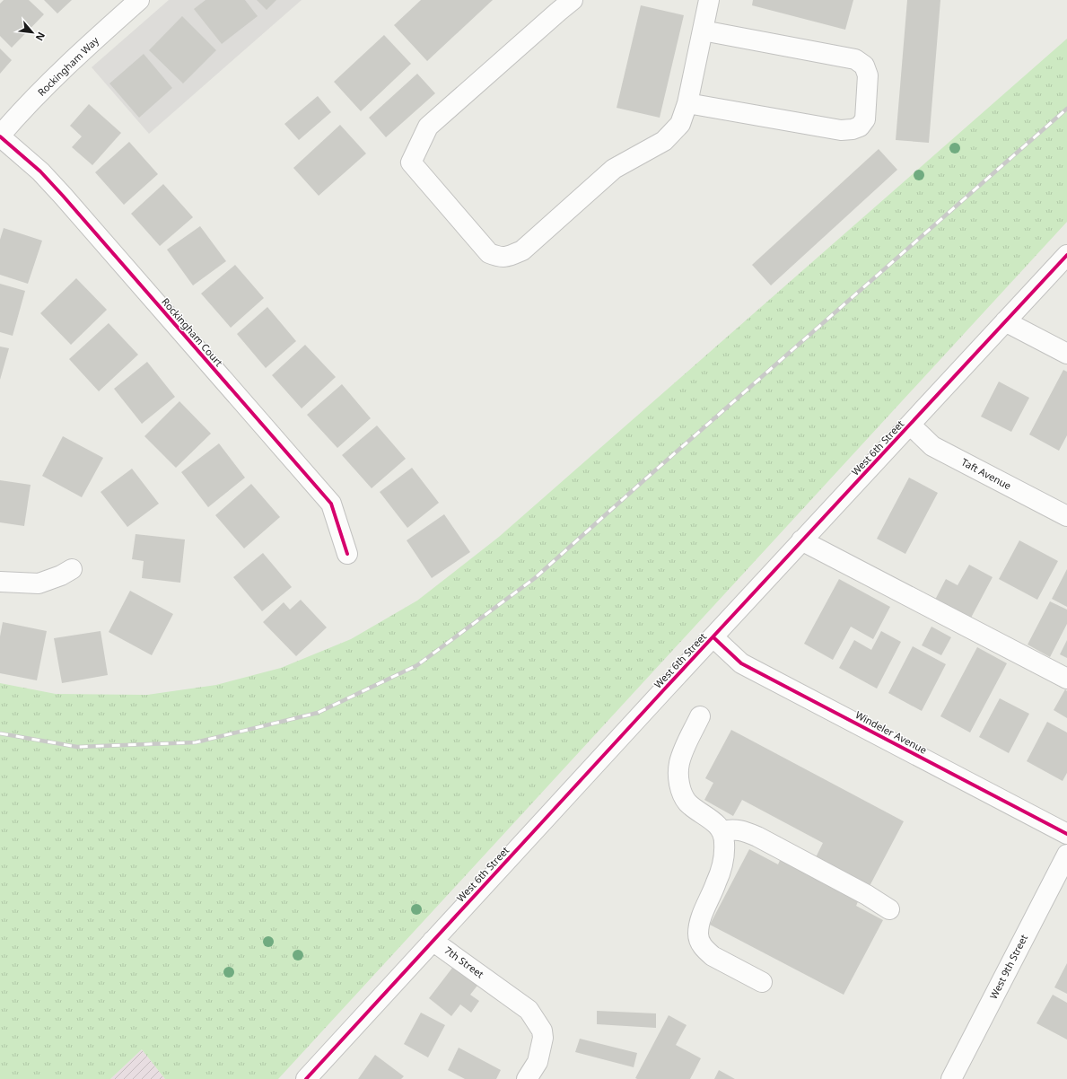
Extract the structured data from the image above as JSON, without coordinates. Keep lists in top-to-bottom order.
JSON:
{
  "streets": {
    "street": [
      "Rockingham Way",
      "Rockingham Court",
      "West 6th Street",
      "Taft Avenue",
      "Windeler Avenue",
      "7th Street",
      "West 9th Street"
    ]
  },
  "crossings": [
    ["Rockingham Way", "Rockingham Court"],
    ["West 6th Street", "Taft Avenue"],
    ["West 6th Street", "Windeler Avenue"],
    ["West 6th Street", "7th Street"]
  ],
  "north": "bottom right"
}
